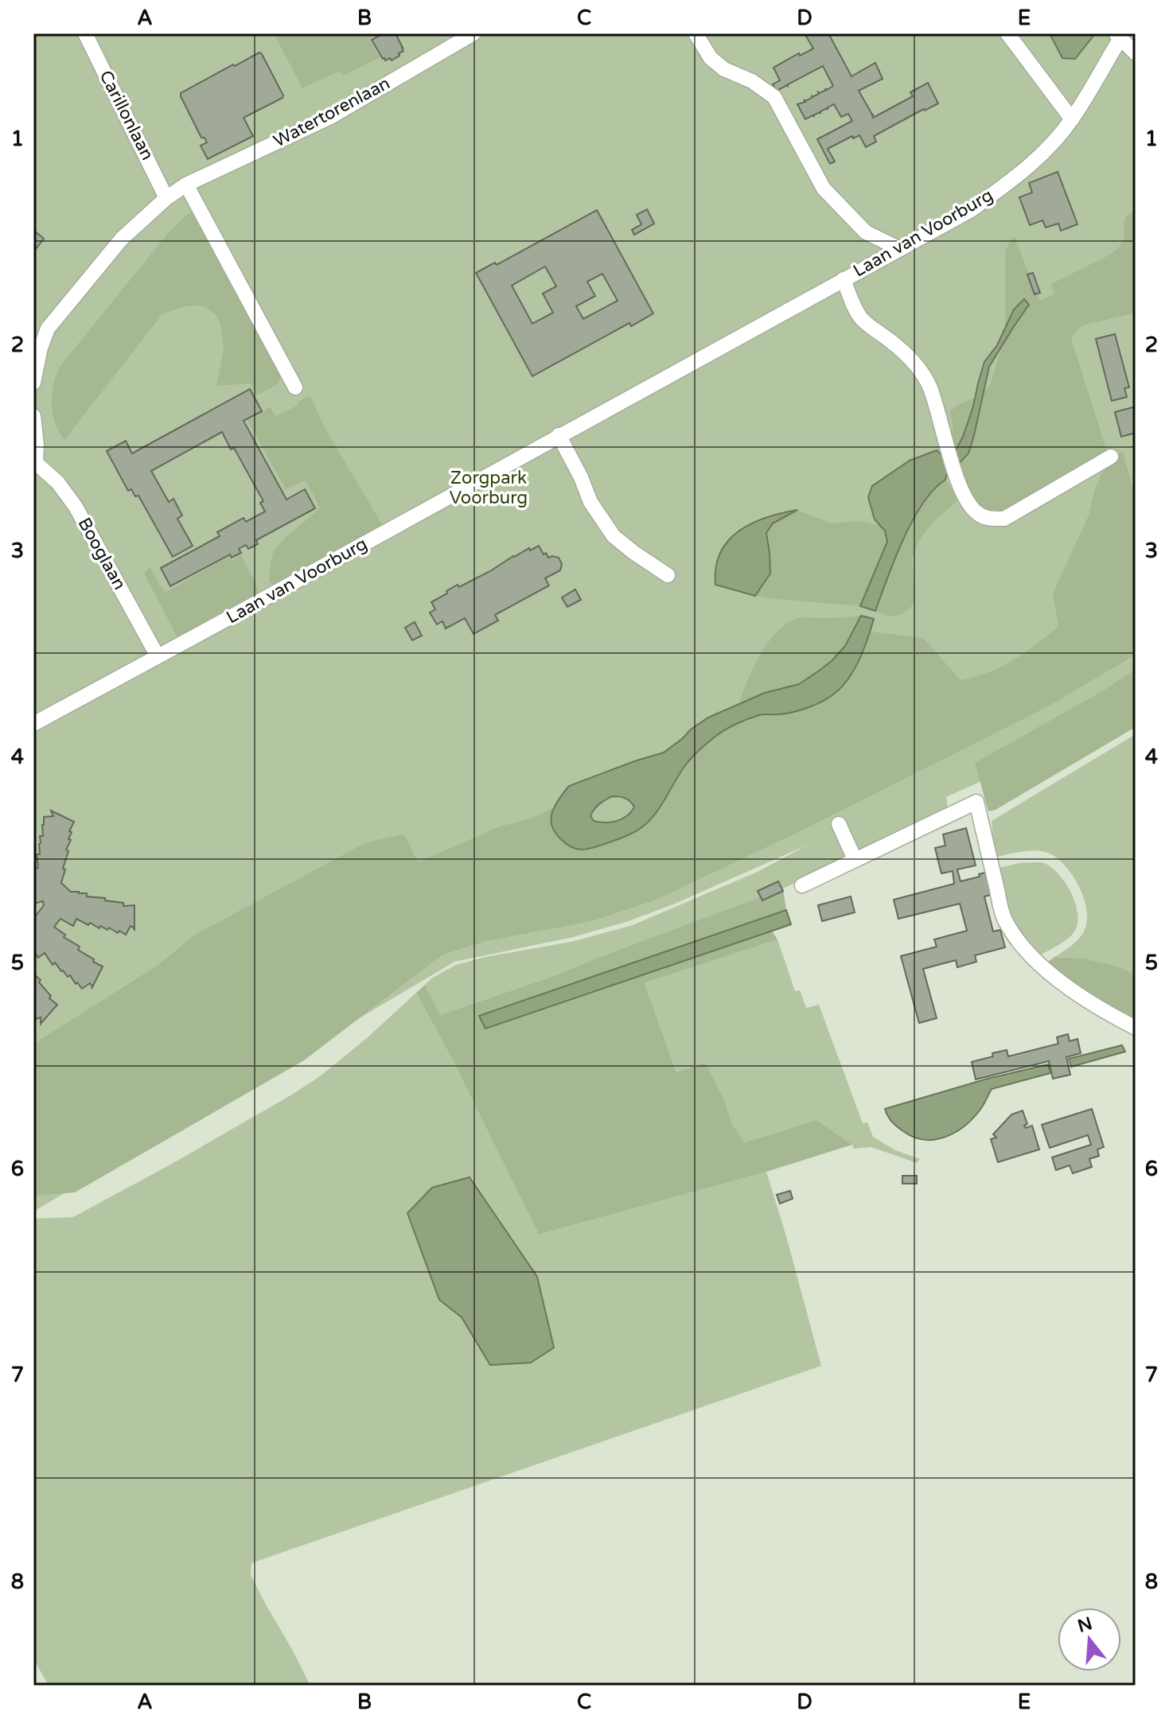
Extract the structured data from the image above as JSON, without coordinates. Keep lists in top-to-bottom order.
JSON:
{
  "streets": {
    "street": [
      "Watertorenlaan",
      "Carillonlaan",
      "Laan van Voorburg",
      "Booglaan"
    ]
  },
  "crossings": [
    ["Watertorenlaan", "Carillonlaan"],
    ["Laan van Voorburg", "Booglaan"]
  ],
  "parks": ["Zorgpark Voorburg"],
  "north": "top",
  "grid": {
    "columns": [
      "A",
      "B",
      "C",
      "D",
      "E"
    ],
    "rows": [
      "1",
      "2",
      "3",
      "4",
      "5",
      "6",
      "7",
      "8"
    ]
  }
}
